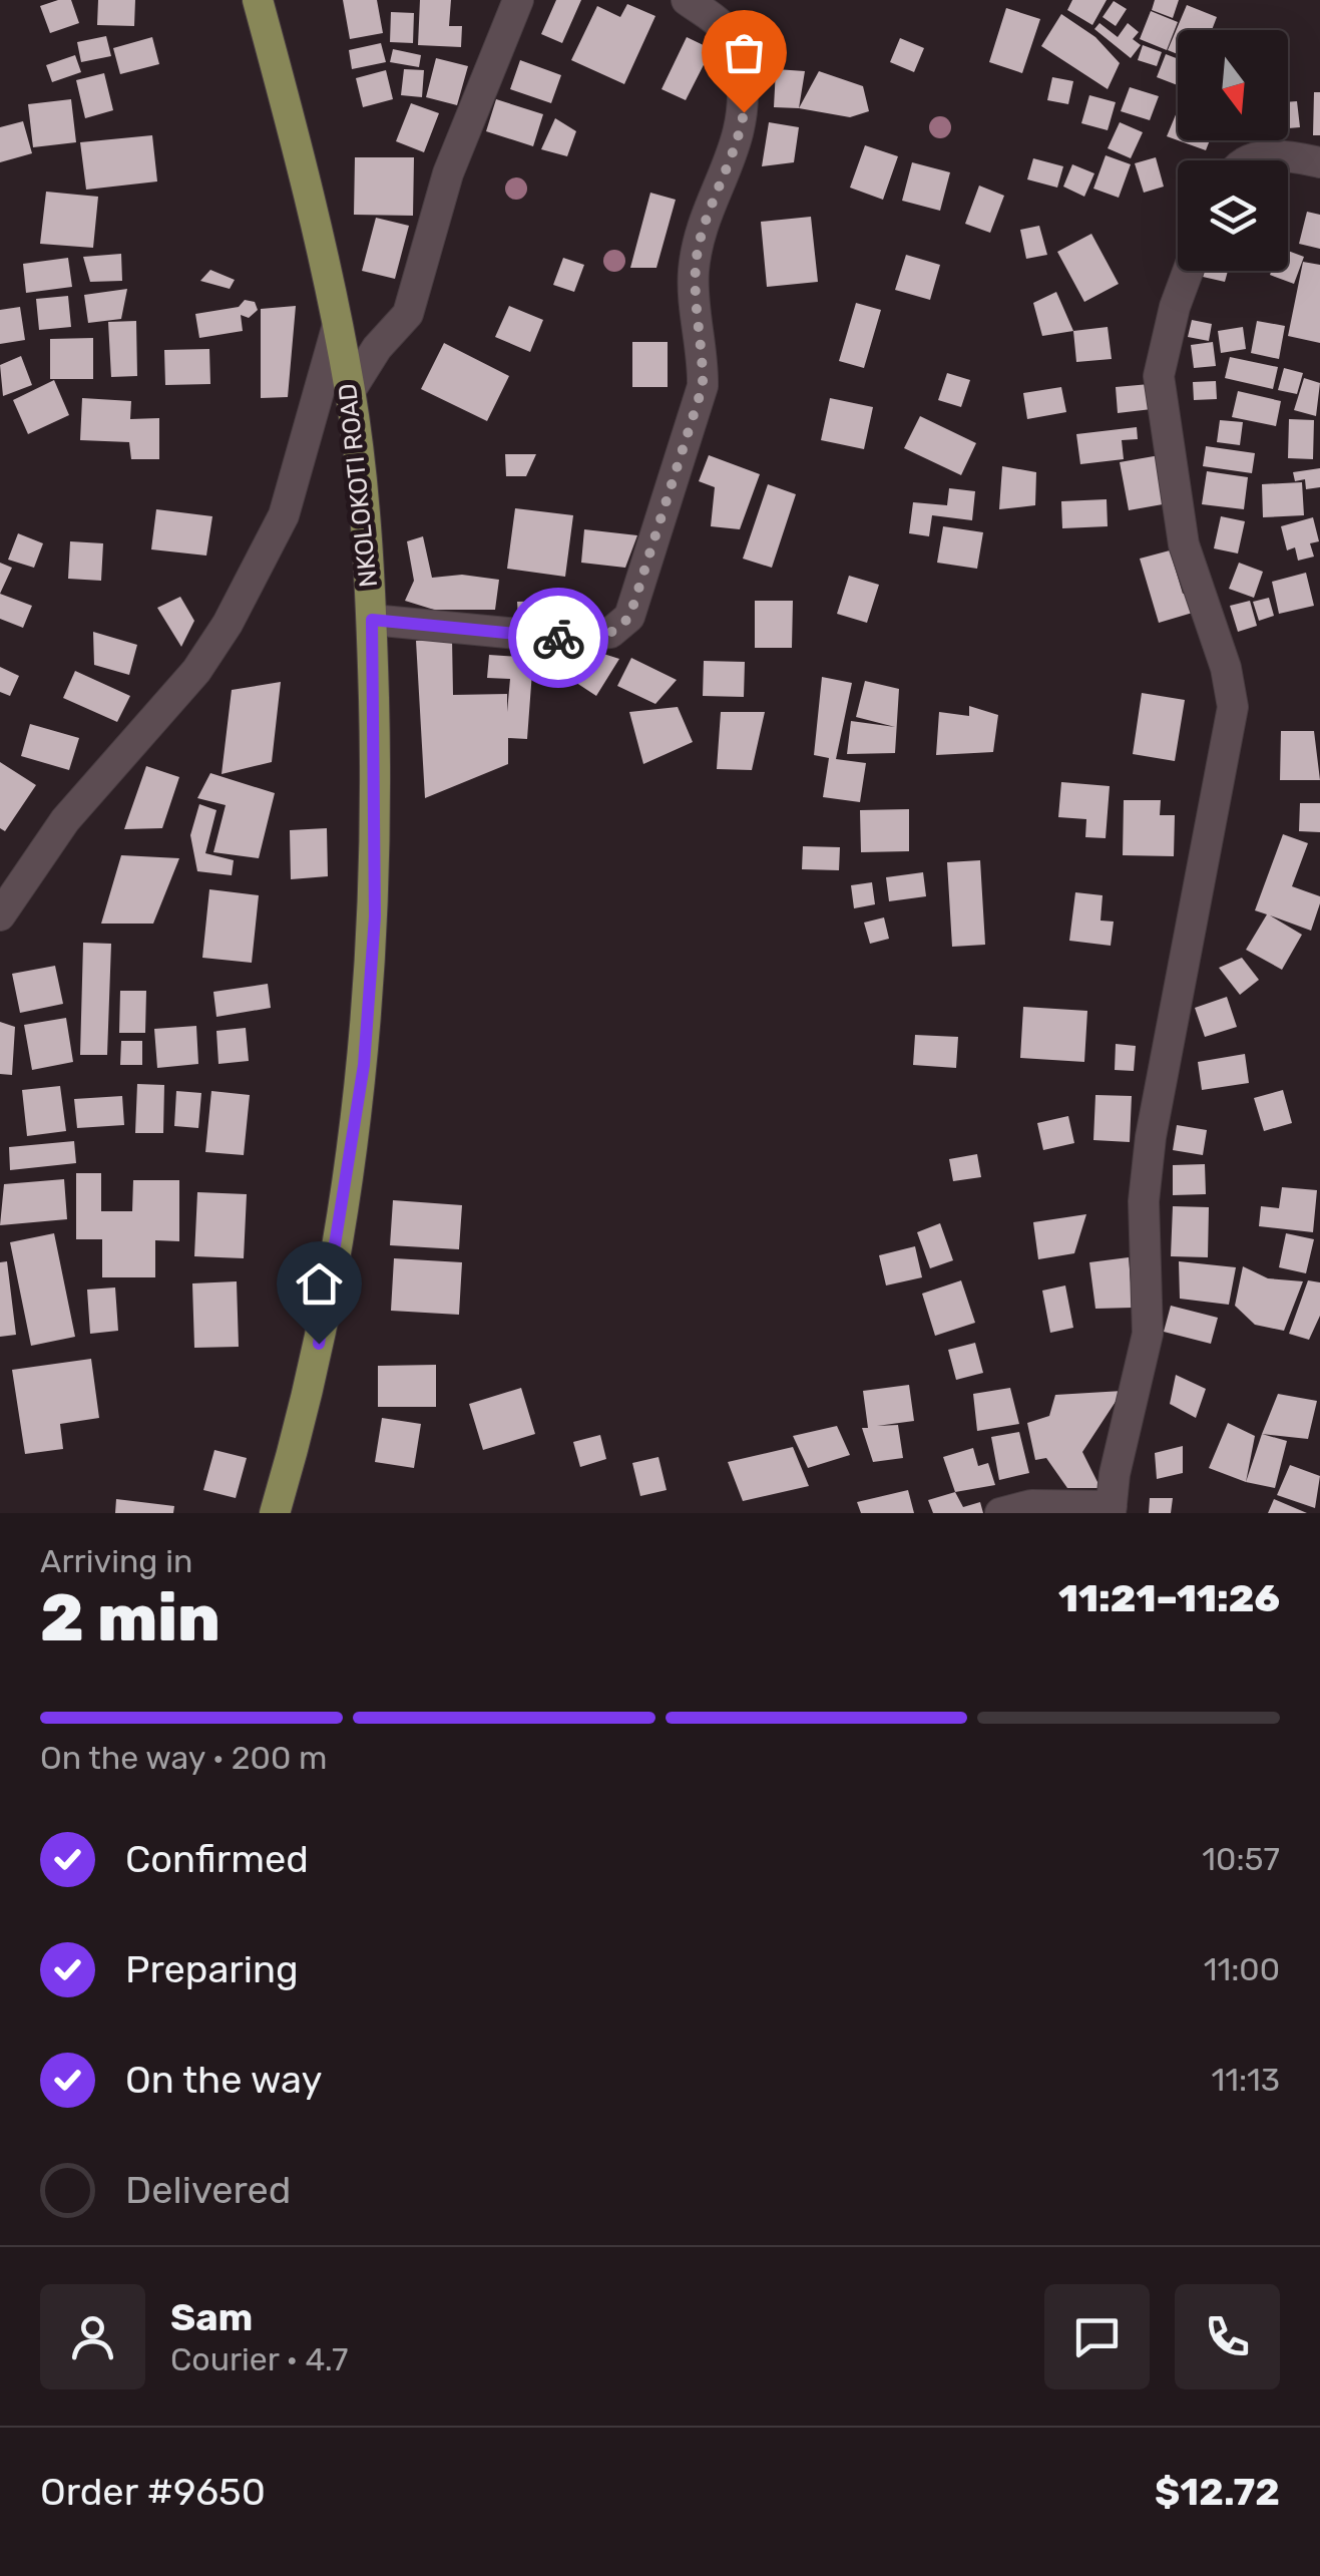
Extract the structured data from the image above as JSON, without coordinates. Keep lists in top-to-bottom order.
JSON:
{
  "streets": {
    "main road": ["NKOLOKOTI ROAD"]
  },
  "north": "bottom",
  "page": {
    "heading": ["2 min", "Arriving in", "11:21–11:26"],
    "panel": [
      "Sam",
      "Courier · 4.7",
      "Order #9650",
      "$12.72"
    ],
    "bar": "On the way · 200 m",
    "list": [
      ["Confirmed", "10:57"],
      ["Preparing", "11:00"],
      ["On the way", "11:13"],
      "Delivered"
    ]
  }
}
